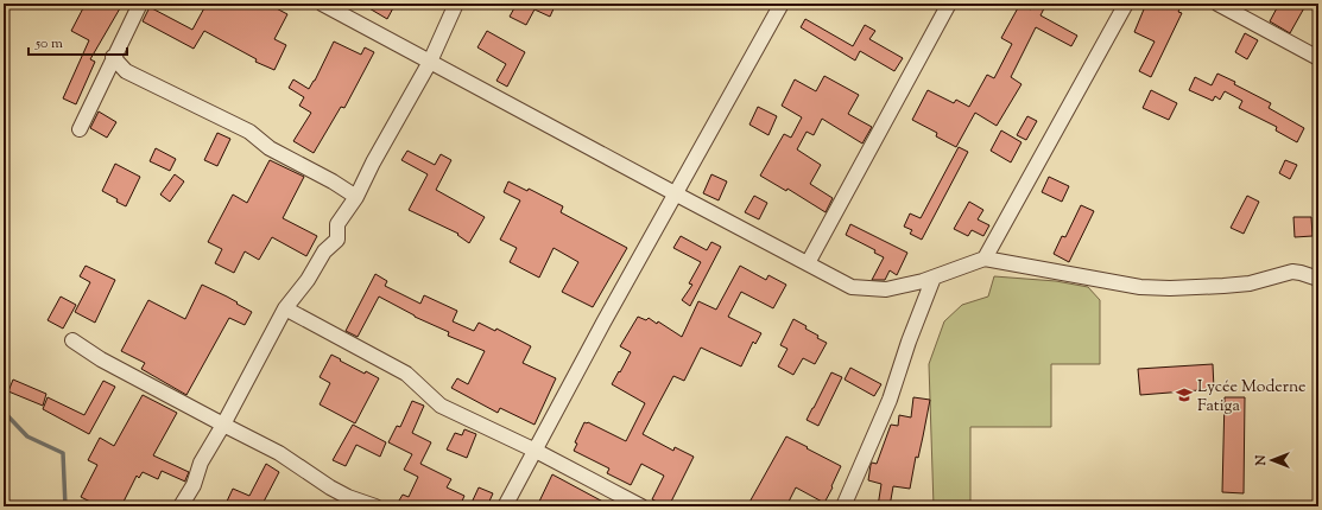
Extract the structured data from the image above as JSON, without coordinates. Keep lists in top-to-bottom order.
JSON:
{
  "places": {
    "school or university": ["Lycée Moderne Fatiga"]
  },
  "scale_bar": "50 m",
  "north": "left"
}
